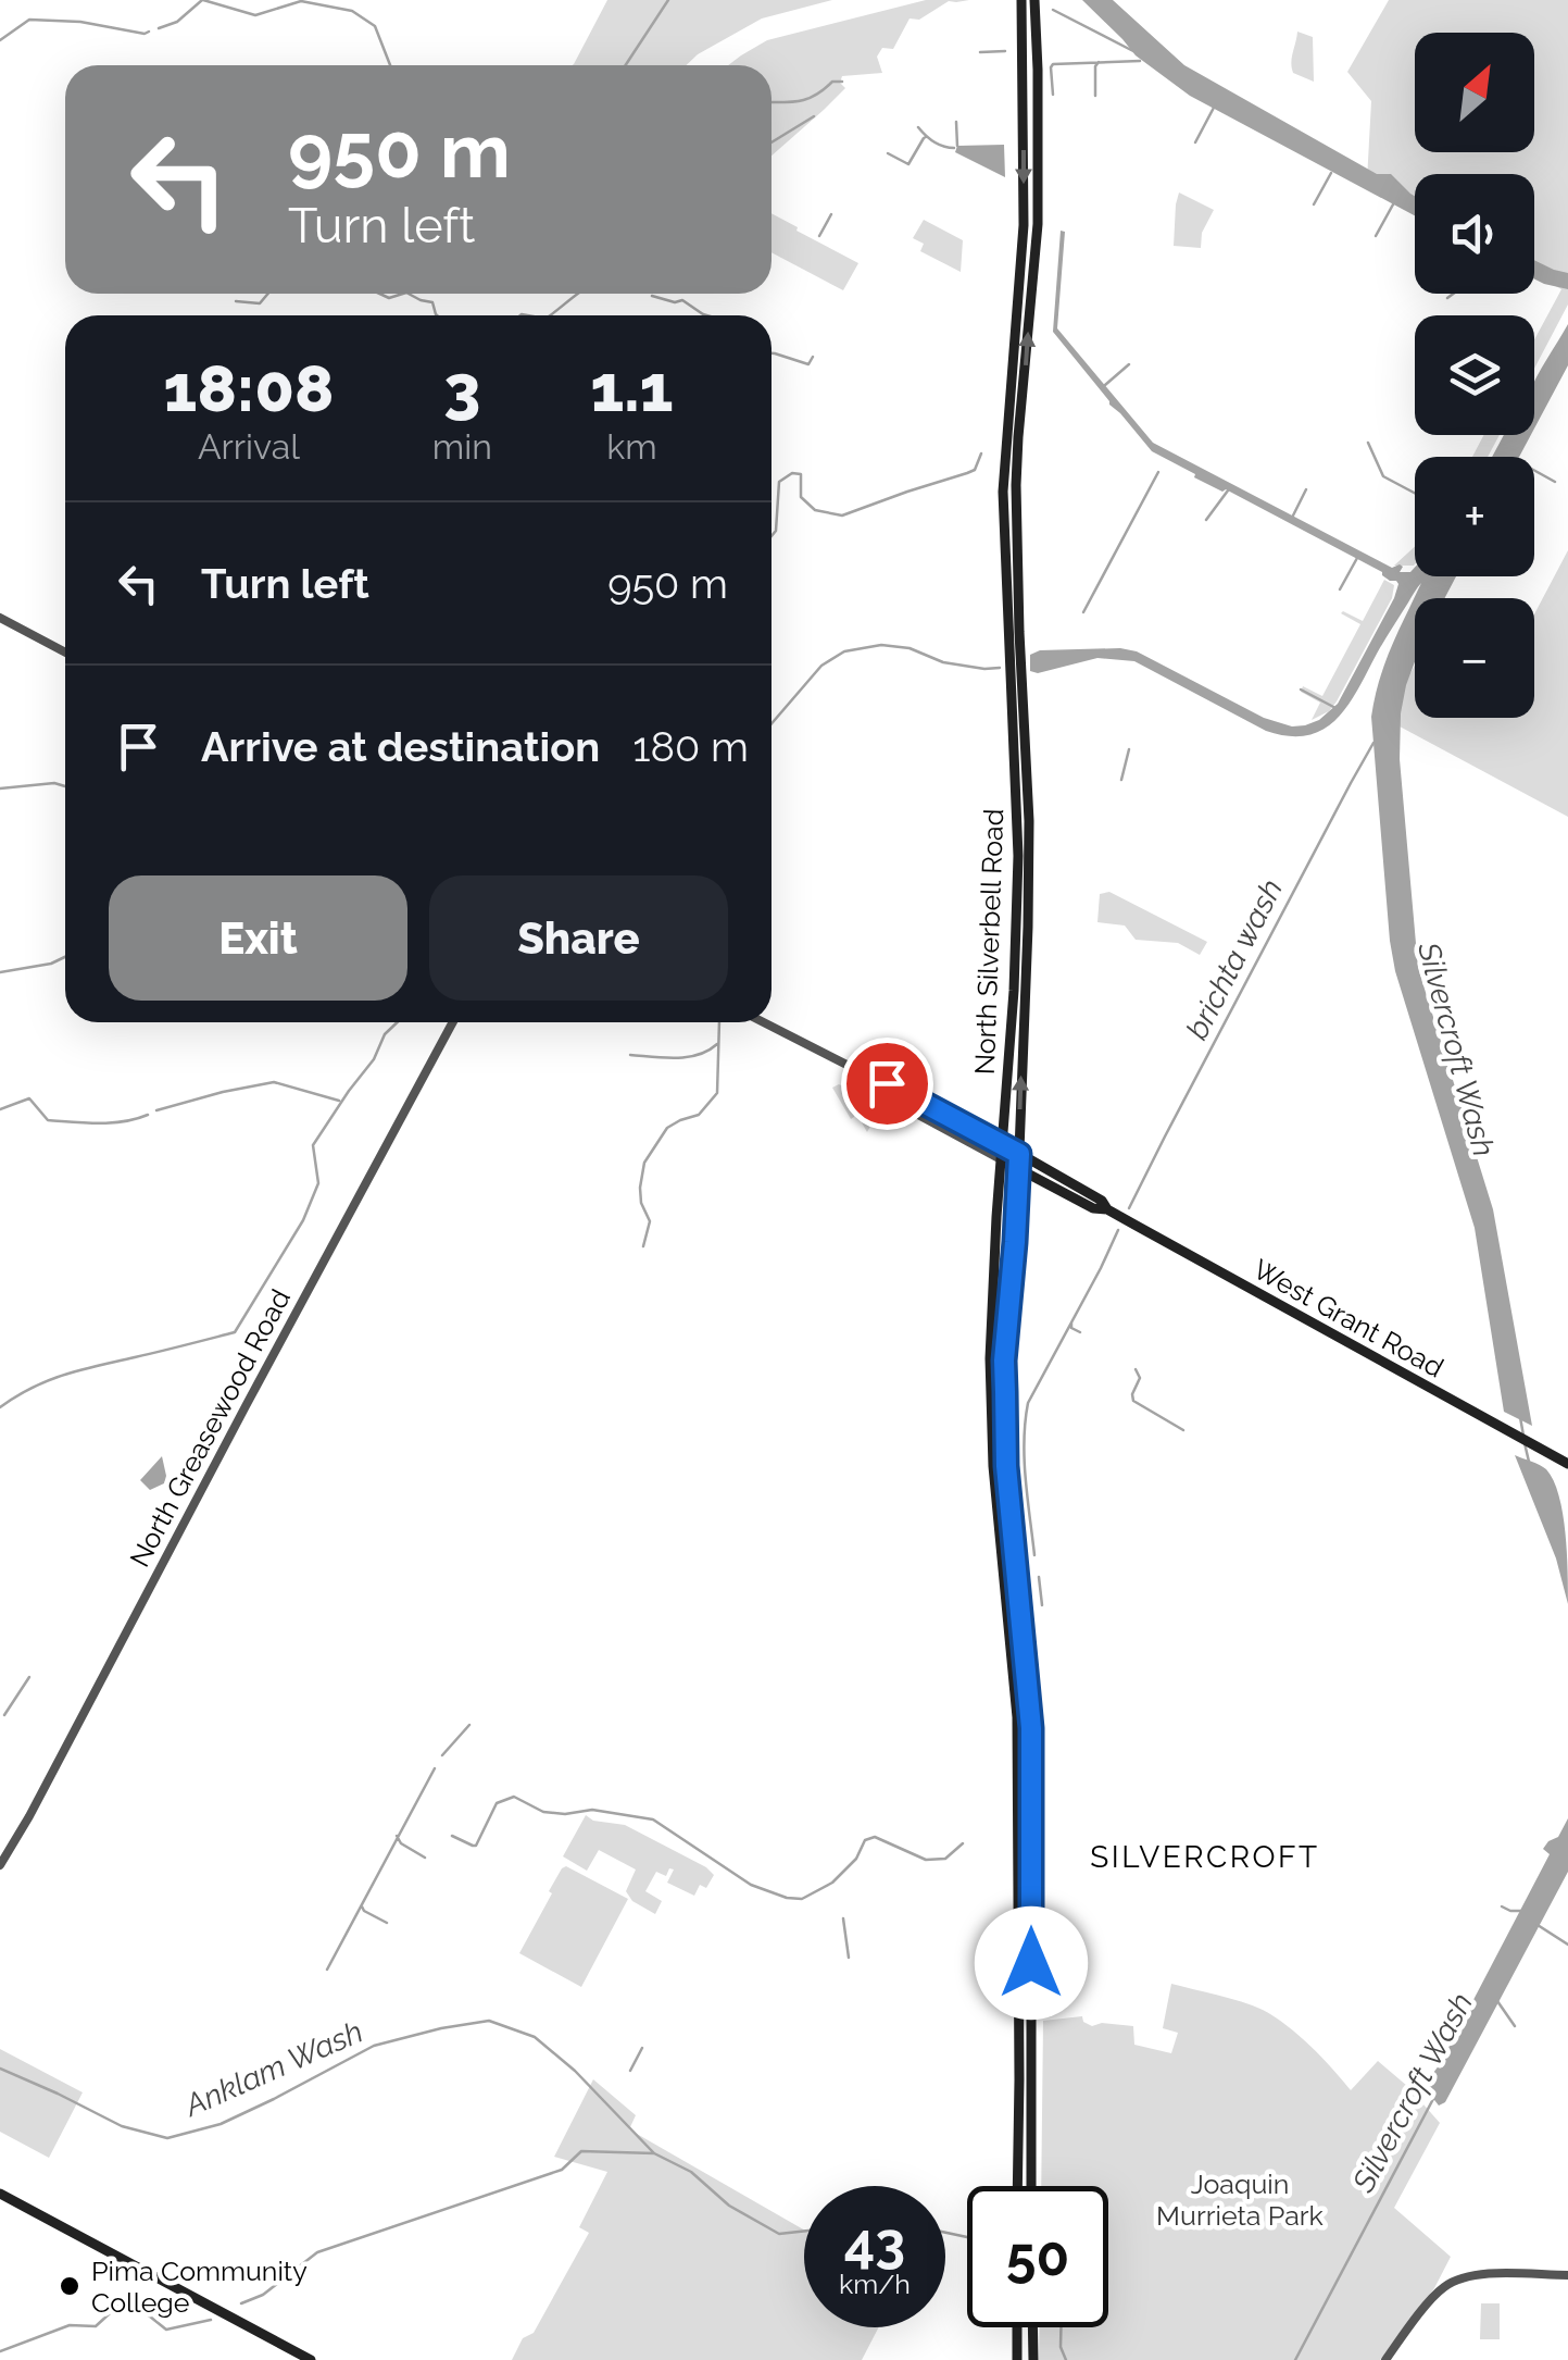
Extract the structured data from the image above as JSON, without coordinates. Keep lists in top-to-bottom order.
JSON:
{
  "streets": {
    "main road": ["North Silverbell Road", "West Grant Road"],
    "street": ["North Greasewood Road"]
  },
  "crossings": [
    ["North Silverbell Road", "West Grant Road"]
  ],
  "districts": ["SILVERCROFT"],
  "water": ["brichta wash", "Silvercroft Wash", "Anklam Wash"],
  "parks": ["Joaquin Murrieta Park"],
  "places": ["Pima Community College"],
  "north": "top right",
  "page": {
    "map_buttons": ["+", "−"],
    "turn": ["950 m", "Turn left"],
    "eta": [
      "18:08",
      "Arrival",
      "3",
      "min",
      "1.1",
      "km"
    ],
    "list": [
      {
        "name": "Turn left",
        "value": "950 m"
      },
      {
        "name": "Arrive at destination",
        "value": "180 m"
      }
    ],
    "buttons": ["Exit", "Share"],
    "speed": "43 km/h",
    "limit": "50"
  }
}
